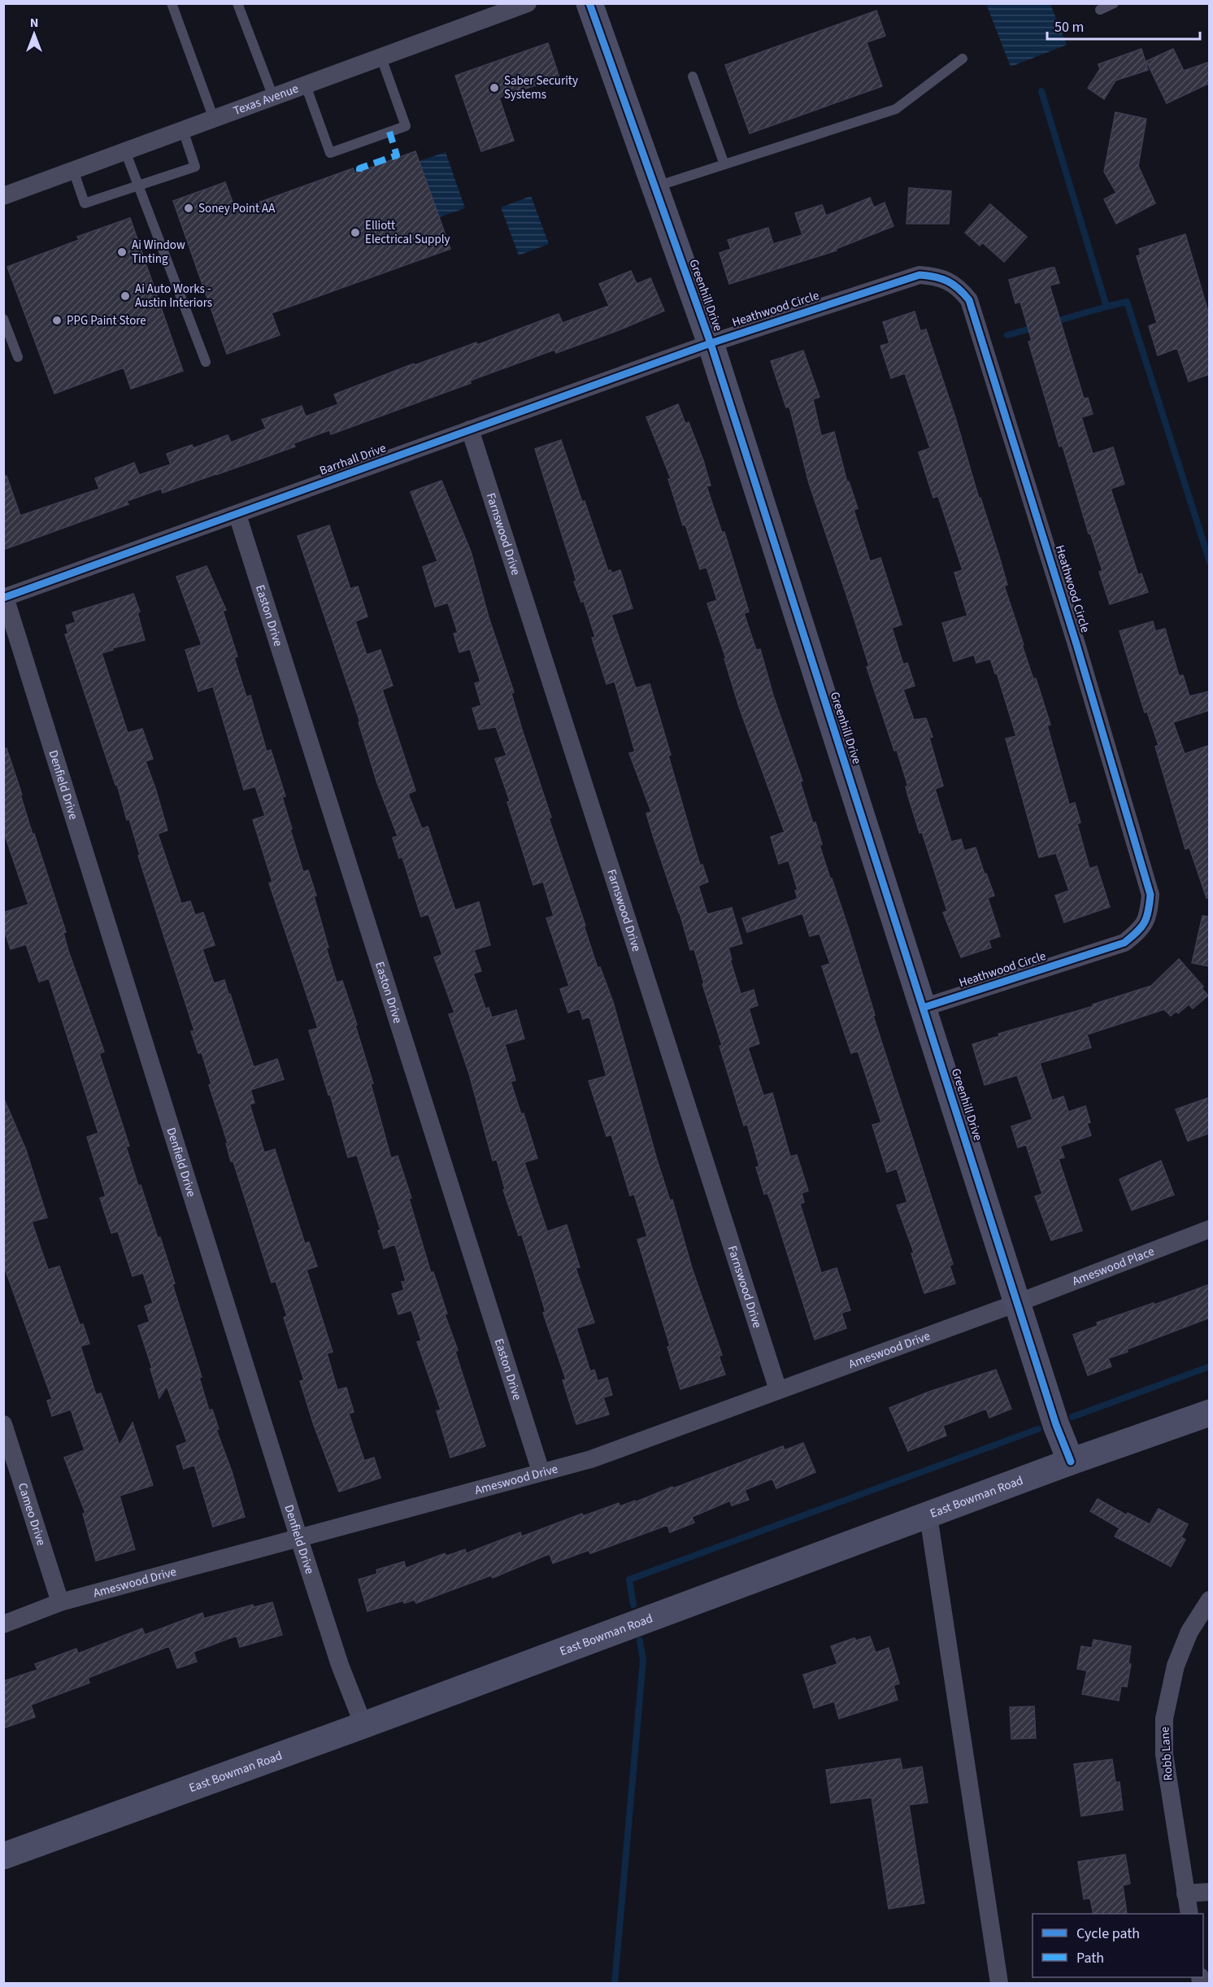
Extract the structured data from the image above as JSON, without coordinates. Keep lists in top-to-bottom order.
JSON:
{
  "streets": {
    "street": [
      "Texas Avenue",
      "Greenhill Drive",
      "Heathwood Circle",
      "Barrhall Drive",
      "Farnswood Drive",
      "Easton Drive",
      "Denfield Drive",
      "Ameswood Place",
      "Ameswood Drive",
      "East Bowman Road",
      "Cameo Drive",
      "Robb Lane"
    ]
  },
  "crossings": [
    ["Greenhill Drive", "Heathwood Circle"],
    ["Greenhill Drive", "Barrhall Drive"],
    ["Greenhill Drive", "Ameswood Place"],
    ["Greenhill Drive", "Ameswood Drive"],
    ["Greenhill Drive", "East Bowman Road"],
    ["Heathwood Circle", "Barrhall Drive"],
    ["Barrhall Drive", "Farnswood Drive"],
    ["Barrhall Drive", "Easton Drive"],
    ["Barrhall Drive", "Denfield Drive"],
    ["Farnswood Drive", "Ameswood Drive"],
    ["Easton Drive", "Ameswood Drive"],
    ["Denfield Drive", "Ameswood Drive"],
    ["Denfield Drive", "East Bowman Road"],
    ["Ameswood Place", "Ameswood Drive"],
    ["Ameswood Drive", "Cameo Drive"]
  ],
  "places": [
    "Saber Security Systems",
    "Soney Point AA",
    "Elliott Electrical Supply",
    "Ai Window Tinting",
    "Ai Auto Works - Austin Interiors",
    "PPG Paint Store"
  ],
  "legend": ["Cycle path", "Path"],
  "scale_bar": "50 m",
  "north": "top"
}
